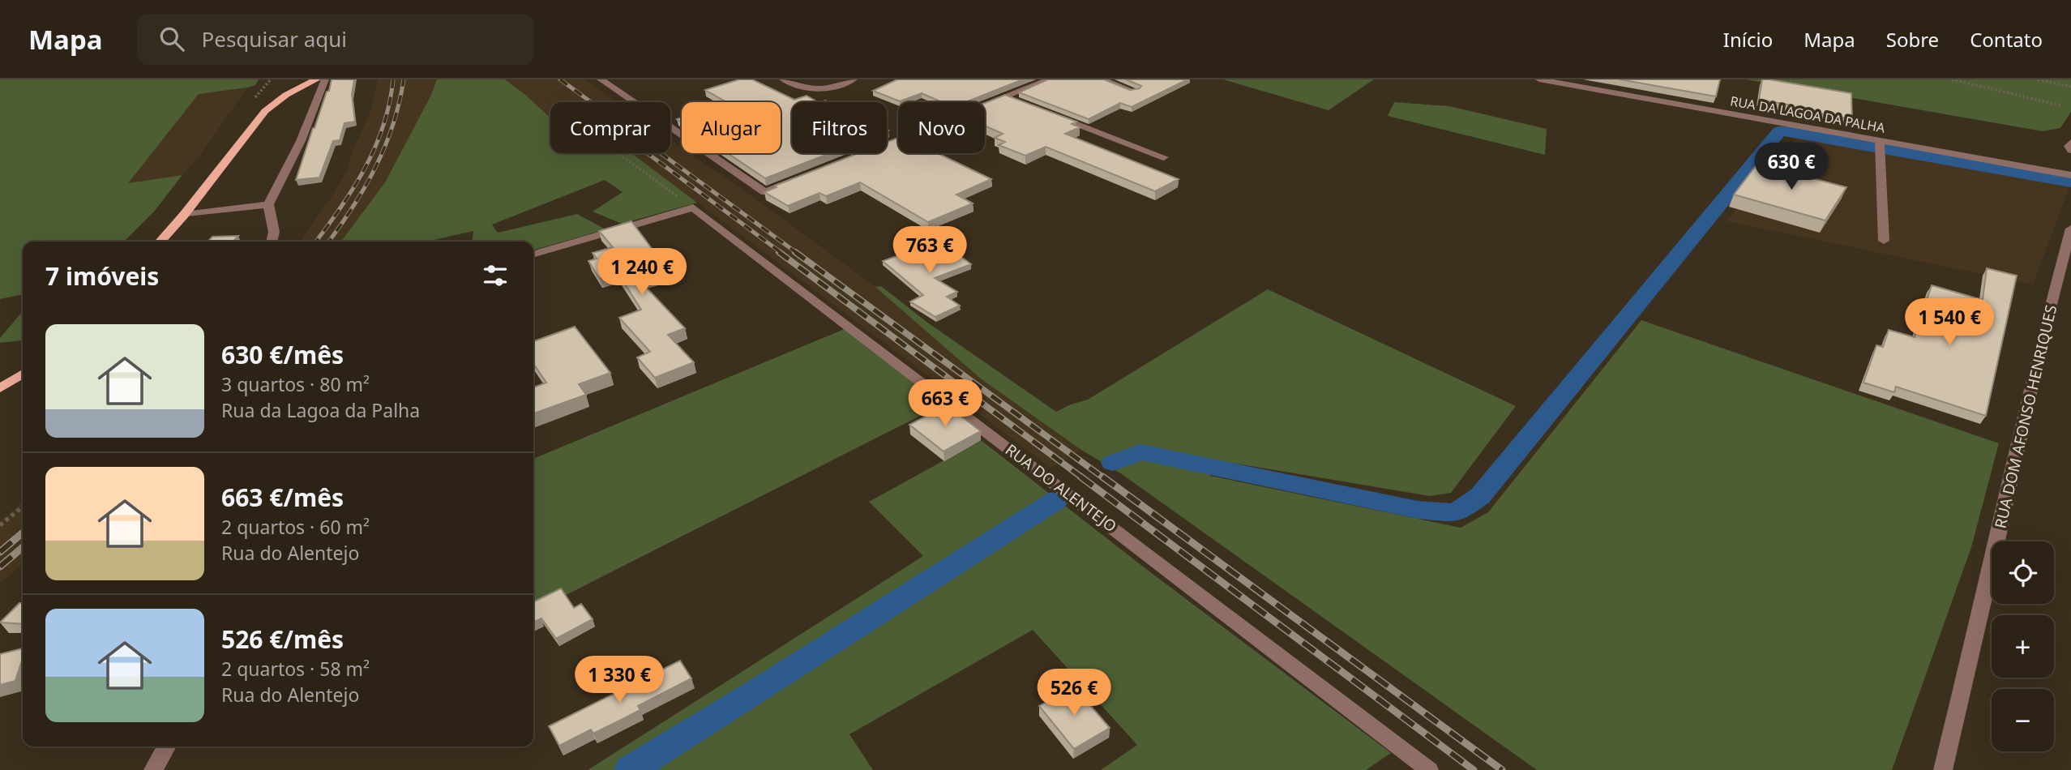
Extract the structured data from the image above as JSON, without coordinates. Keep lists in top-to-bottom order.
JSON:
{
  "streets": {
    "street": ["RUA DA LAGOA DA PALHA", "RUA DOM AFONSO HENRIQUES", "RUA DO ALENTEJO"]
  },
  "page": {
    "header": "Mapa",
    "search": "Pesquisar aqui",
    "nav": [
      "Início",
      "Mapa",
      "Sobre",
      "Contato"
    ],
    "chip": [
      "Comprar",
      "Alugar",
      "Filtros",
      "Novo"
    ],
    "price": [
      "630 €",
      "763 €",
      "1 240 €",
      "1 540 €",
      "663 €",
      "1 330 €",
      "526 €"
    ],
    "heading": "7 imóveis",
    "list": [
      {
        "name": "630 €/mês",
        "note": "3 quartos · 80 m² · Rua da Lagoa da Palha"
      },
      {
        "name": "663 €/mês",
        "note": "2 quartos · 60 m² · Rua do Alentejo"
      },
      {
        "name": "526 €/mês",
        "note": "2 quartos · 58 m² · Rua do Alentejo"
      }
    ],
    "map_buttons": ["+", "−"]
  }
}
